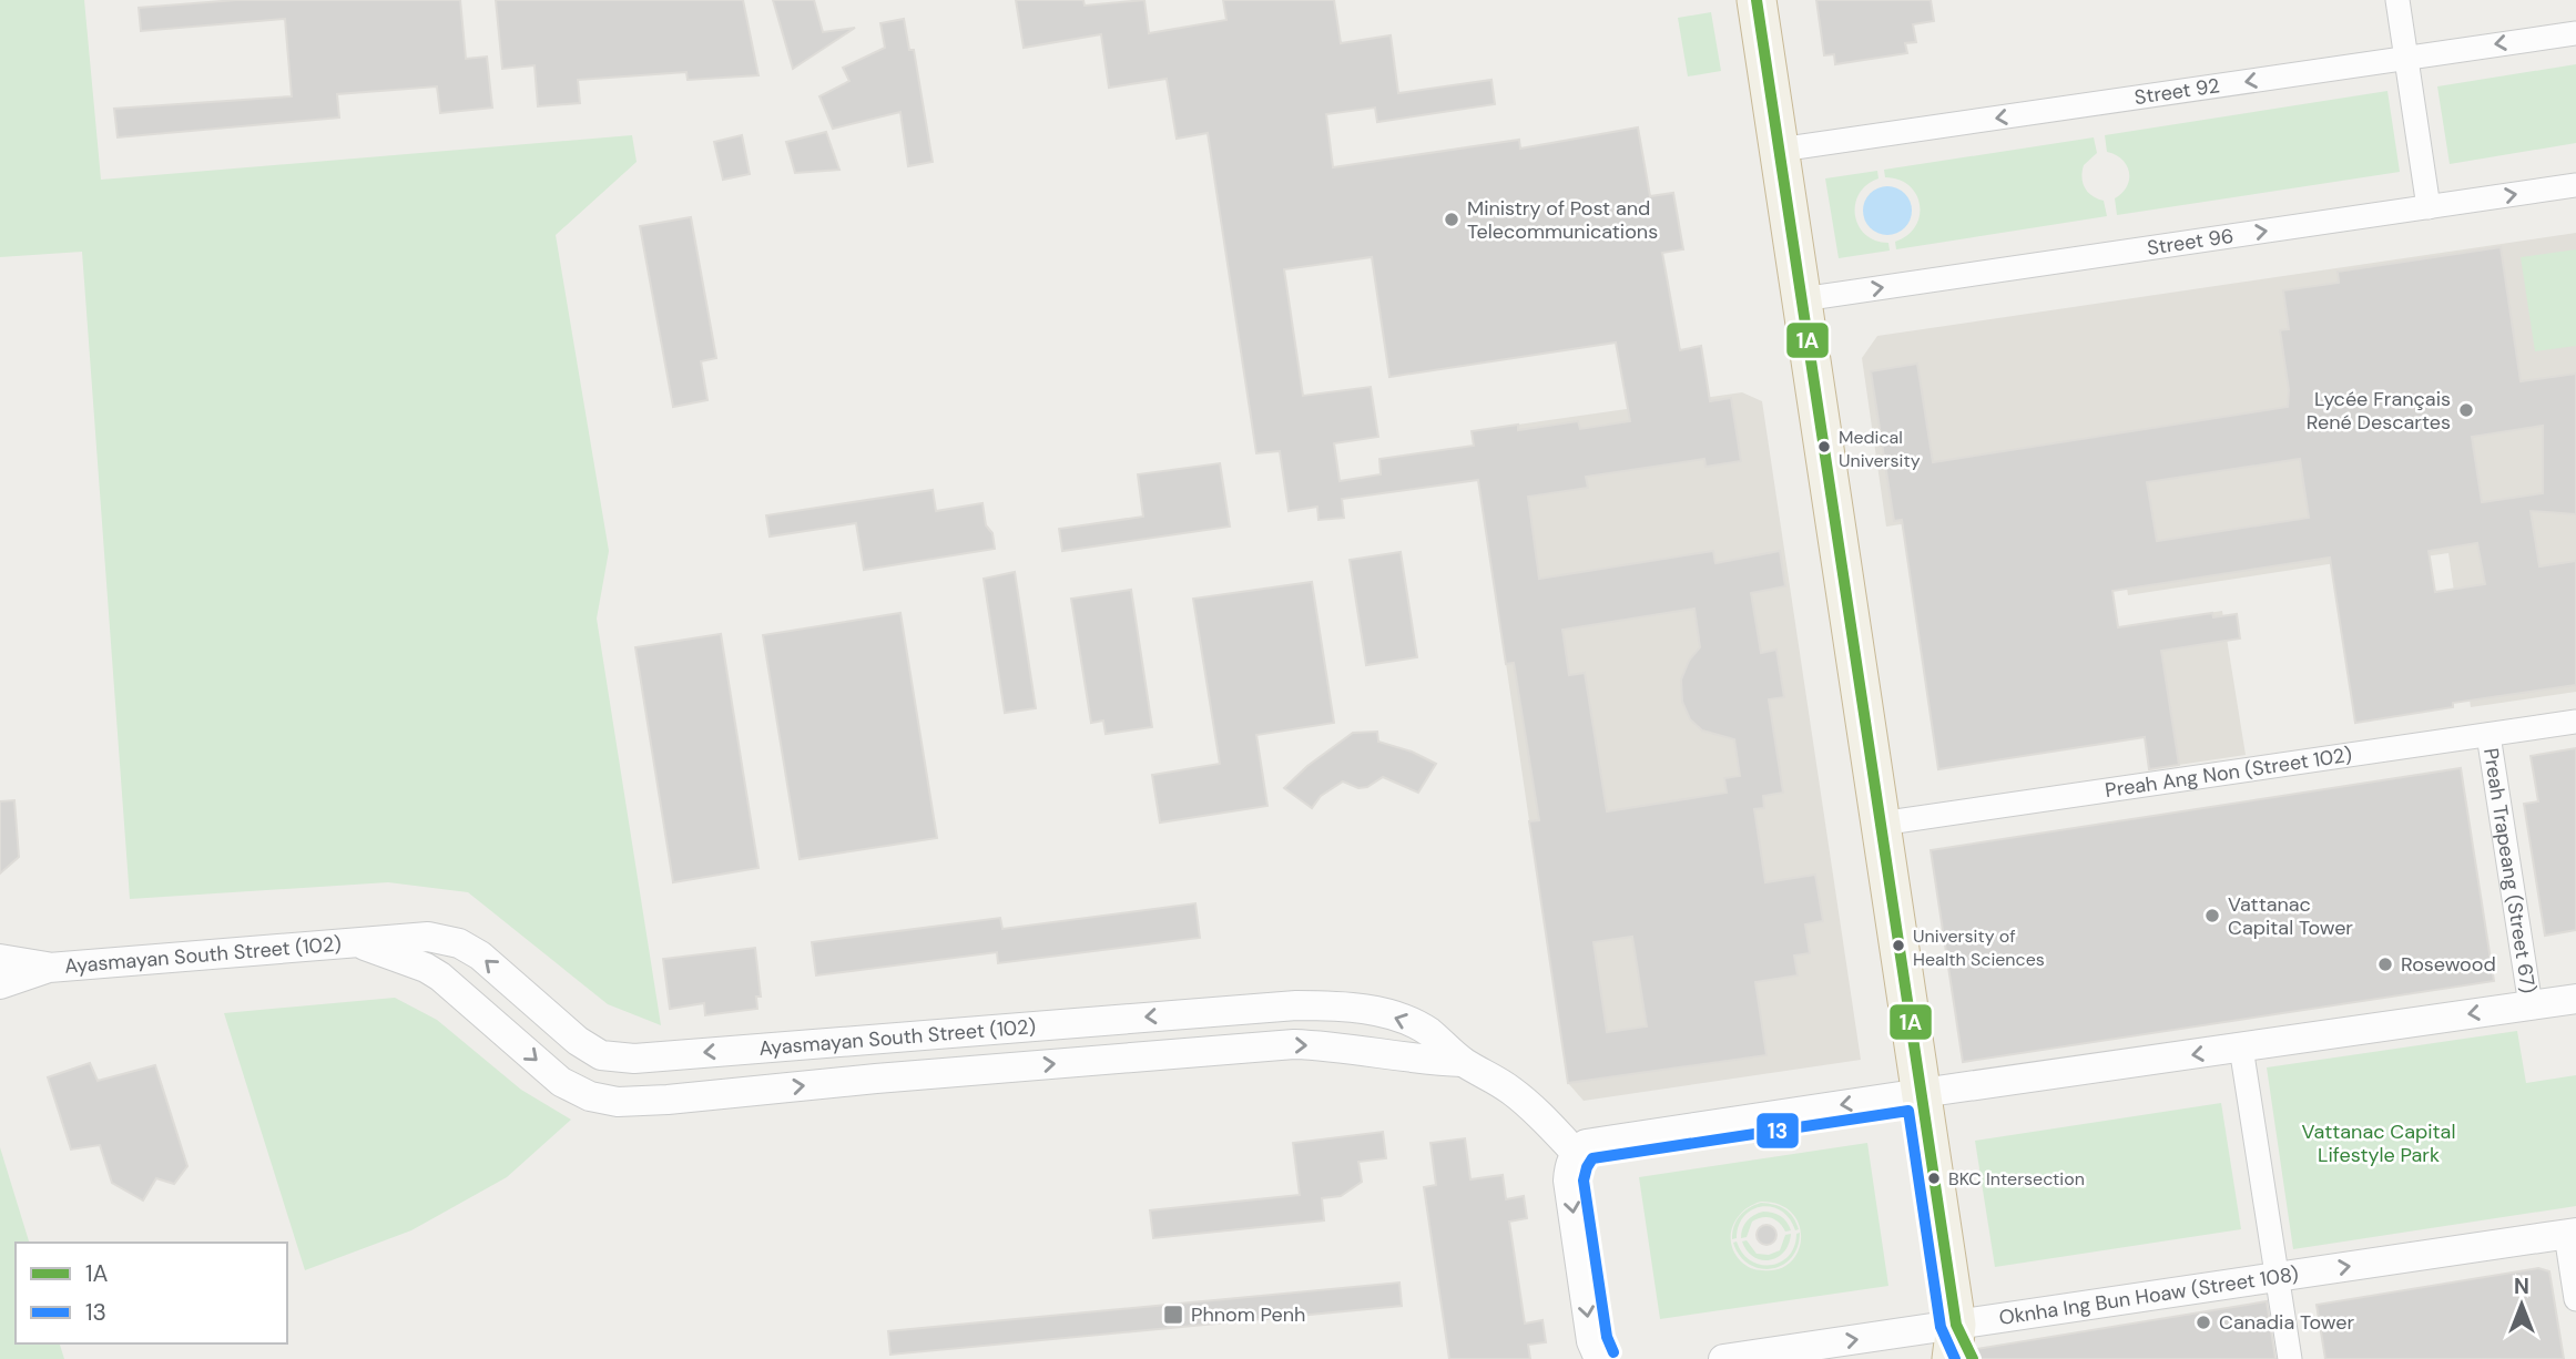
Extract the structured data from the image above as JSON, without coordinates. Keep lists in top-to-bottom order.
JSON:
{
  "streets": {
    "street": [
      "Street 92",
      "Street 96",
      "Preah Ang Non (Street 102)",
      "Preah Trapeang (Street 67)",
      "Ayasmayan South Street (102)",
      "Oknha Ing Bun Hoaw (Street 108)"
    ]
  },
  "crossings": [
    ["Preah Ang Non (Street 102)", "Preah Trapeang (Street 67)"]
  ],
  "one_way": ["Street 92", "Street 96"],
  "parks": ["Vattanac Capital Lifestyle Park"],
  "places": {
    "other": [
      "Ministry of Post and Telecommunications",
      "Lycée Français René Descartes",
      "Medical University",
      "Vattanac Capital Tower",
      "University of Health Sciences",
      "Rosewood",
      "BKC Intersection",
      "Canadia Tower"
    ],
    "transit": ["Phnom Penh"]
  },
  "lines": ["transit line 1A", "transit line 13"],
  "legend": ["1A", "13"],
  "north": "top"
}
